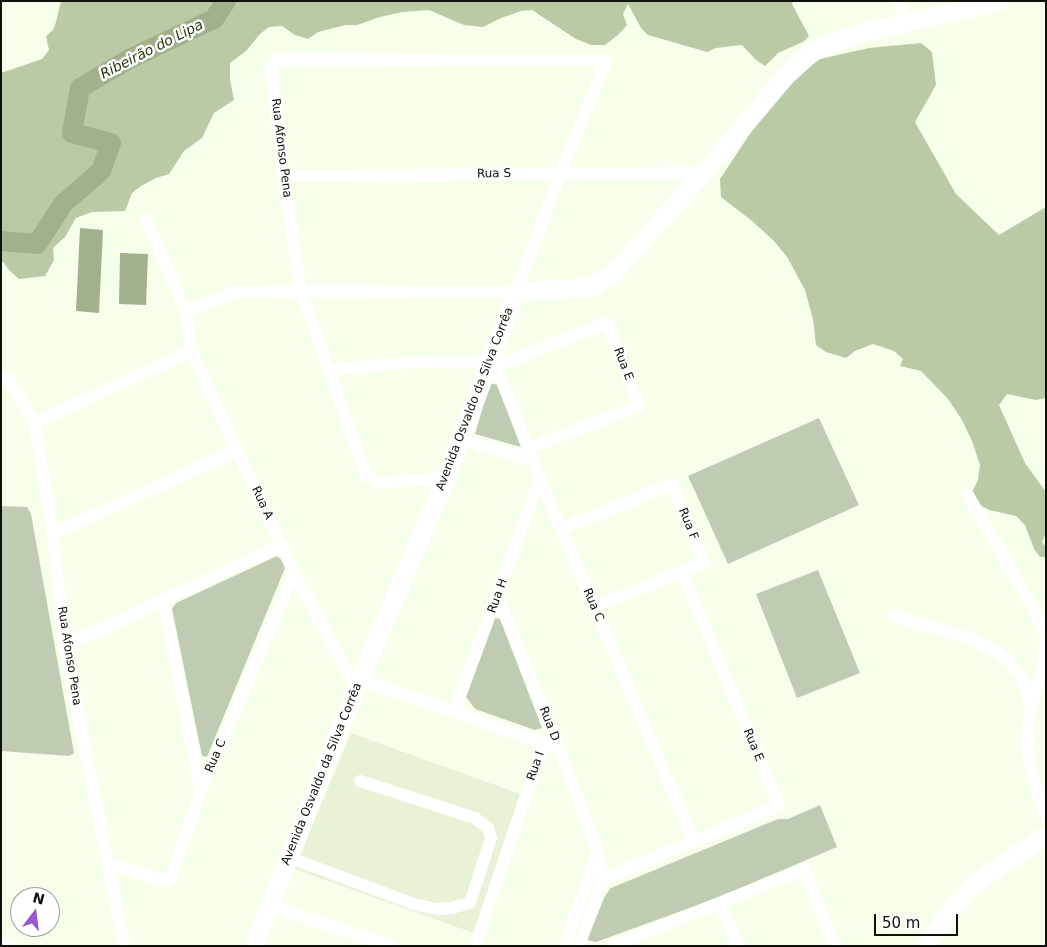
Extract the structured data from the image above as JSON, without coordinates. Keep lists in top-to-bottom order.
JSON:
{
  "streets": {
    "street": [
      "Rua Afonso Pena",
      "Rua S",
      "Rua E",
      "Avenida Osvaldo da Silva Corrêa",
      "Rua A",
      "Rua F",
      "Rua H",
      "Rua C",
      "Rua D",
      "Rua I"
    ]
  },
  "crossings": [
    ["Rua Afonso Pena", "Rua S"],
    ["Rua Afonso Pena", "Avenida Osvaldo da Silva Corrêa"],
    ["Rua Afonso Pena", "Rua C"],
    ["Rua S", "Avenida Osvaldo da Silva Corrêa"],
    ["Rua E", "Avenida Osvaldo da Silva Corrêa"],
    ["Rua E", "Rua F"],
    ["Rua E", "Rua C"],
    ["Avenida Osvaldo da Silva Corrêa", "Rua A"],
    ["Avenida Osvaldo da Silva Corrêa", "Rua C"],
    ["Avenida Osvaldo da Silva Corrêa", "Rua I"],
    ["Rua A", "Rua C"],
    ["Rua A", "Rua I"],
    ["Rua F", "Rua C"],
    ["Rua H", "Rua C"],
    ["Rua H", "Rua D"],
    ["Rua H", "Rua I"]
  ],
  "water": ["Ribeirão do Lipa"],
  "scale_bar": "50 m",
  "north": "top"
}
